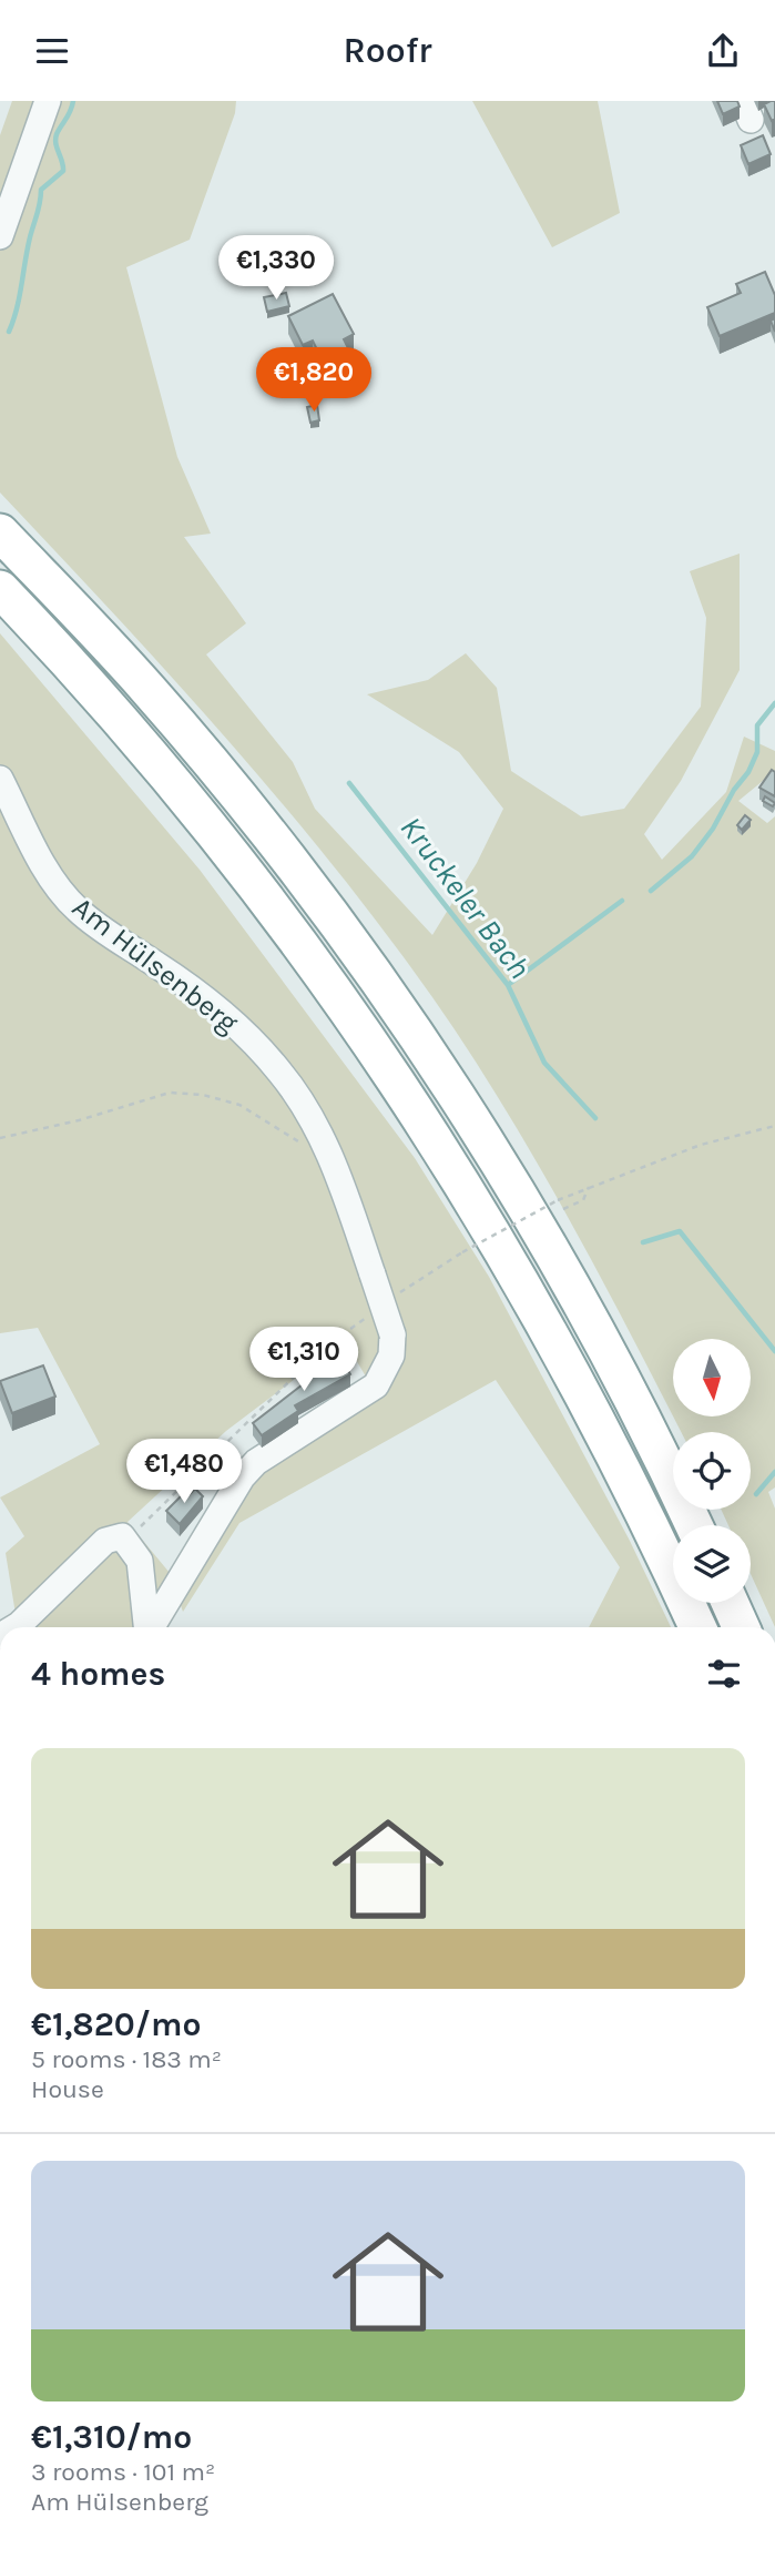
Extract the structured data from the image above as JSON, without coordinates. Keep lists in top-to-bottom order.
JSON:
{
  "streets": {
    "street": ["Am Hülsenberg"]
  },
  "water": ["Kruckeler Bach"],
  "north": "bottom",
  "page": {
    "header": "Roofr",
    "price": [
      "€1,330",
      "€1,820",
      "€1,310",
      "€1,480"
    ],
    "heading": "4 homes",
    "list": [
      {
        "name": "€1,820/mo",
        "note": "5 rooms · 183 m² · House"
      },
      {
        "name": "€1,310/mo",
        "note": "3 rooms · 101 m² · Am Hülsenberg"
      }
    ]
  }
}
